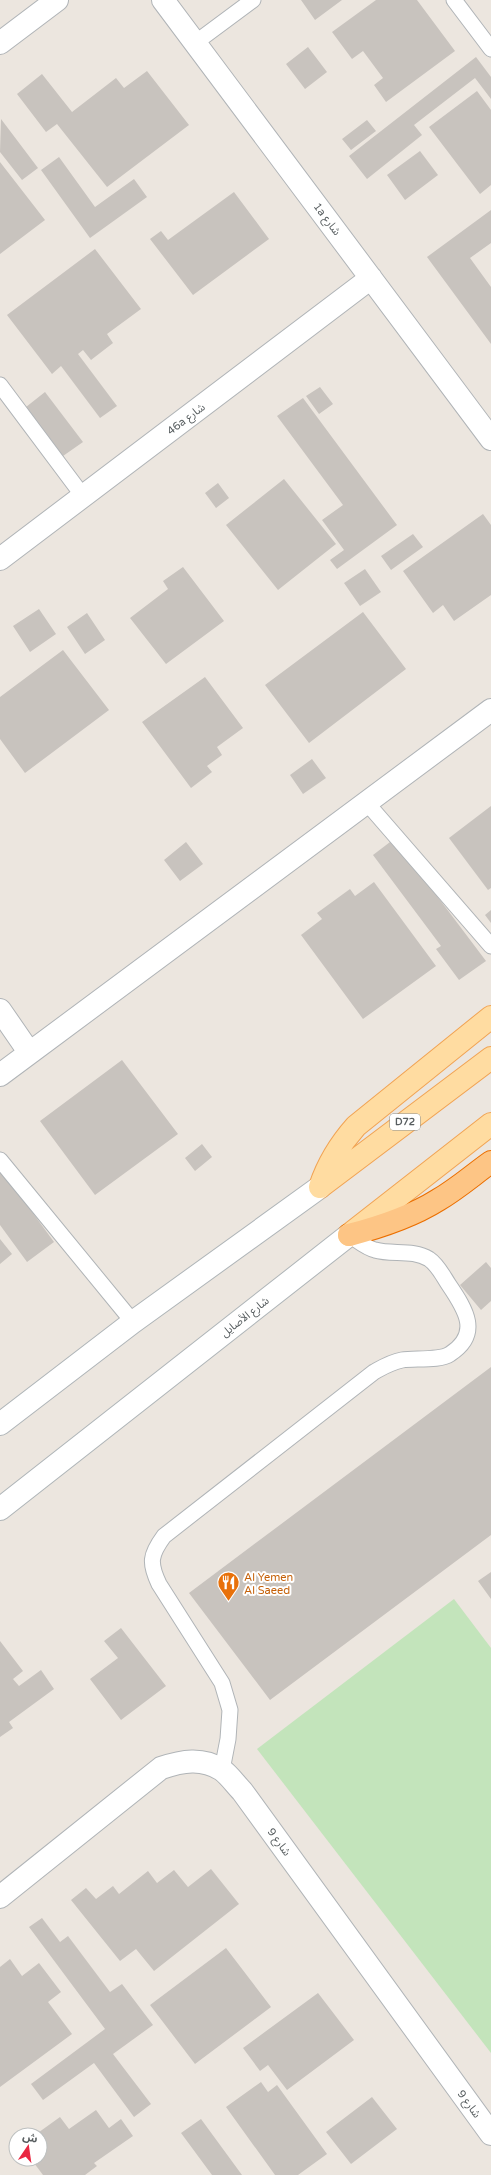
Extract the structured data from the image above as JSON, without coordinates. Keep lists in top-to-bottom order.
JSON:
{
  "streets": {
    "main road": ["D72", "شارع الأصايل"],
    "street": ["1a شارع", "46a شارع", "شارع 9"]
  },
  "crossings": [
    ["1a شارع", "46a شارع"]
  ],
  "places": {
    "restaurant": ["Al Yemen Al Saeed"]
  },
  "north": "top"
}
